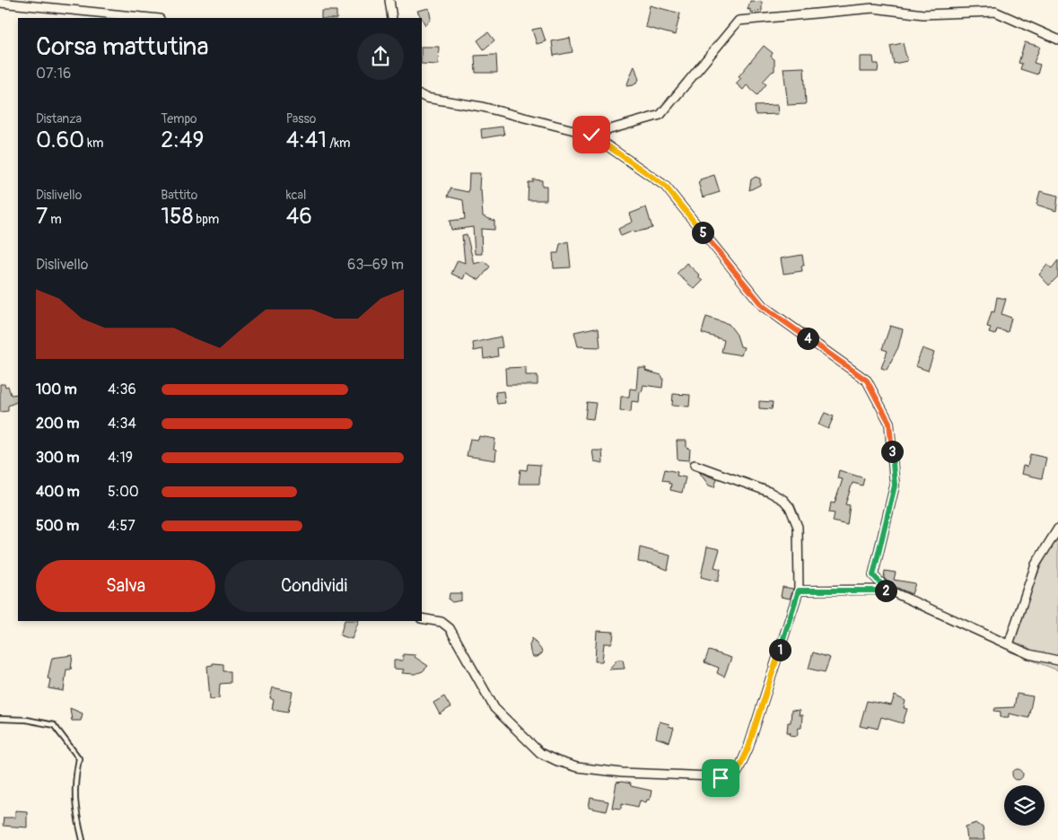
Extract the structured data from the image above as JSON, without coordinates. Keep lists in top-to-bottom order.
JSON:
{
  "page": {
    "heading": ["Corsa mattutina", "07:16"],
    "stats": [
      ["Distanza", "0.60 km"],
      ["Tempo", "2:49"],
      ["Passo", "4:41 /km"],
      ["Dislivello", "7 m"],
      ["Battito", "158 bpm"],
      ["kcal", "46"]
    ],
    "pins": [
      "5",
      "4",
      "3",
      "2",
      "1"
    ],
    "chart": ["Dislivello", "63–69 m"],
    "list": [
      {
        "name": "100 m",
        "note": "4:36"
      },
      {
        "name": "200 m",
        "note": "4:34"
      },
      {
        "name": "300 m",
        "note": "4:19"
      },
      {
        "name": "400 m",
        "note": "5:00"
      },
      {
        "name": "500 m",
        "note": "4:57"
      }
    ],
    "buttons": ["Salva", "Condividi"]
  }
}
